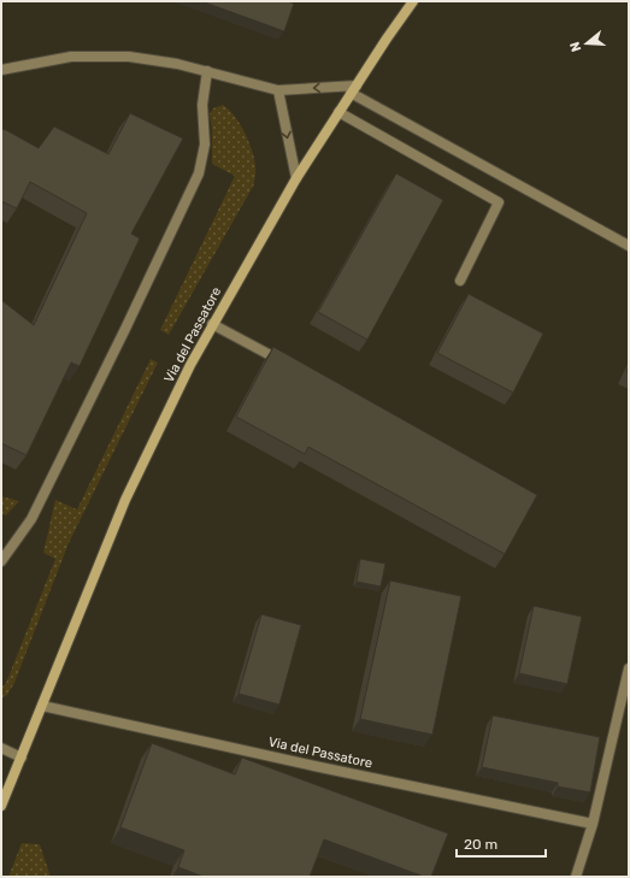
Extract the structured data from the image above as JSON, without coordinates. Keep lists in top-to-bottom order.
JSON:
{
  "streets": {
    "street": ["Via del Passatore"]
  },
  "scale_bar": "20 m",
  "north": "left"
}
